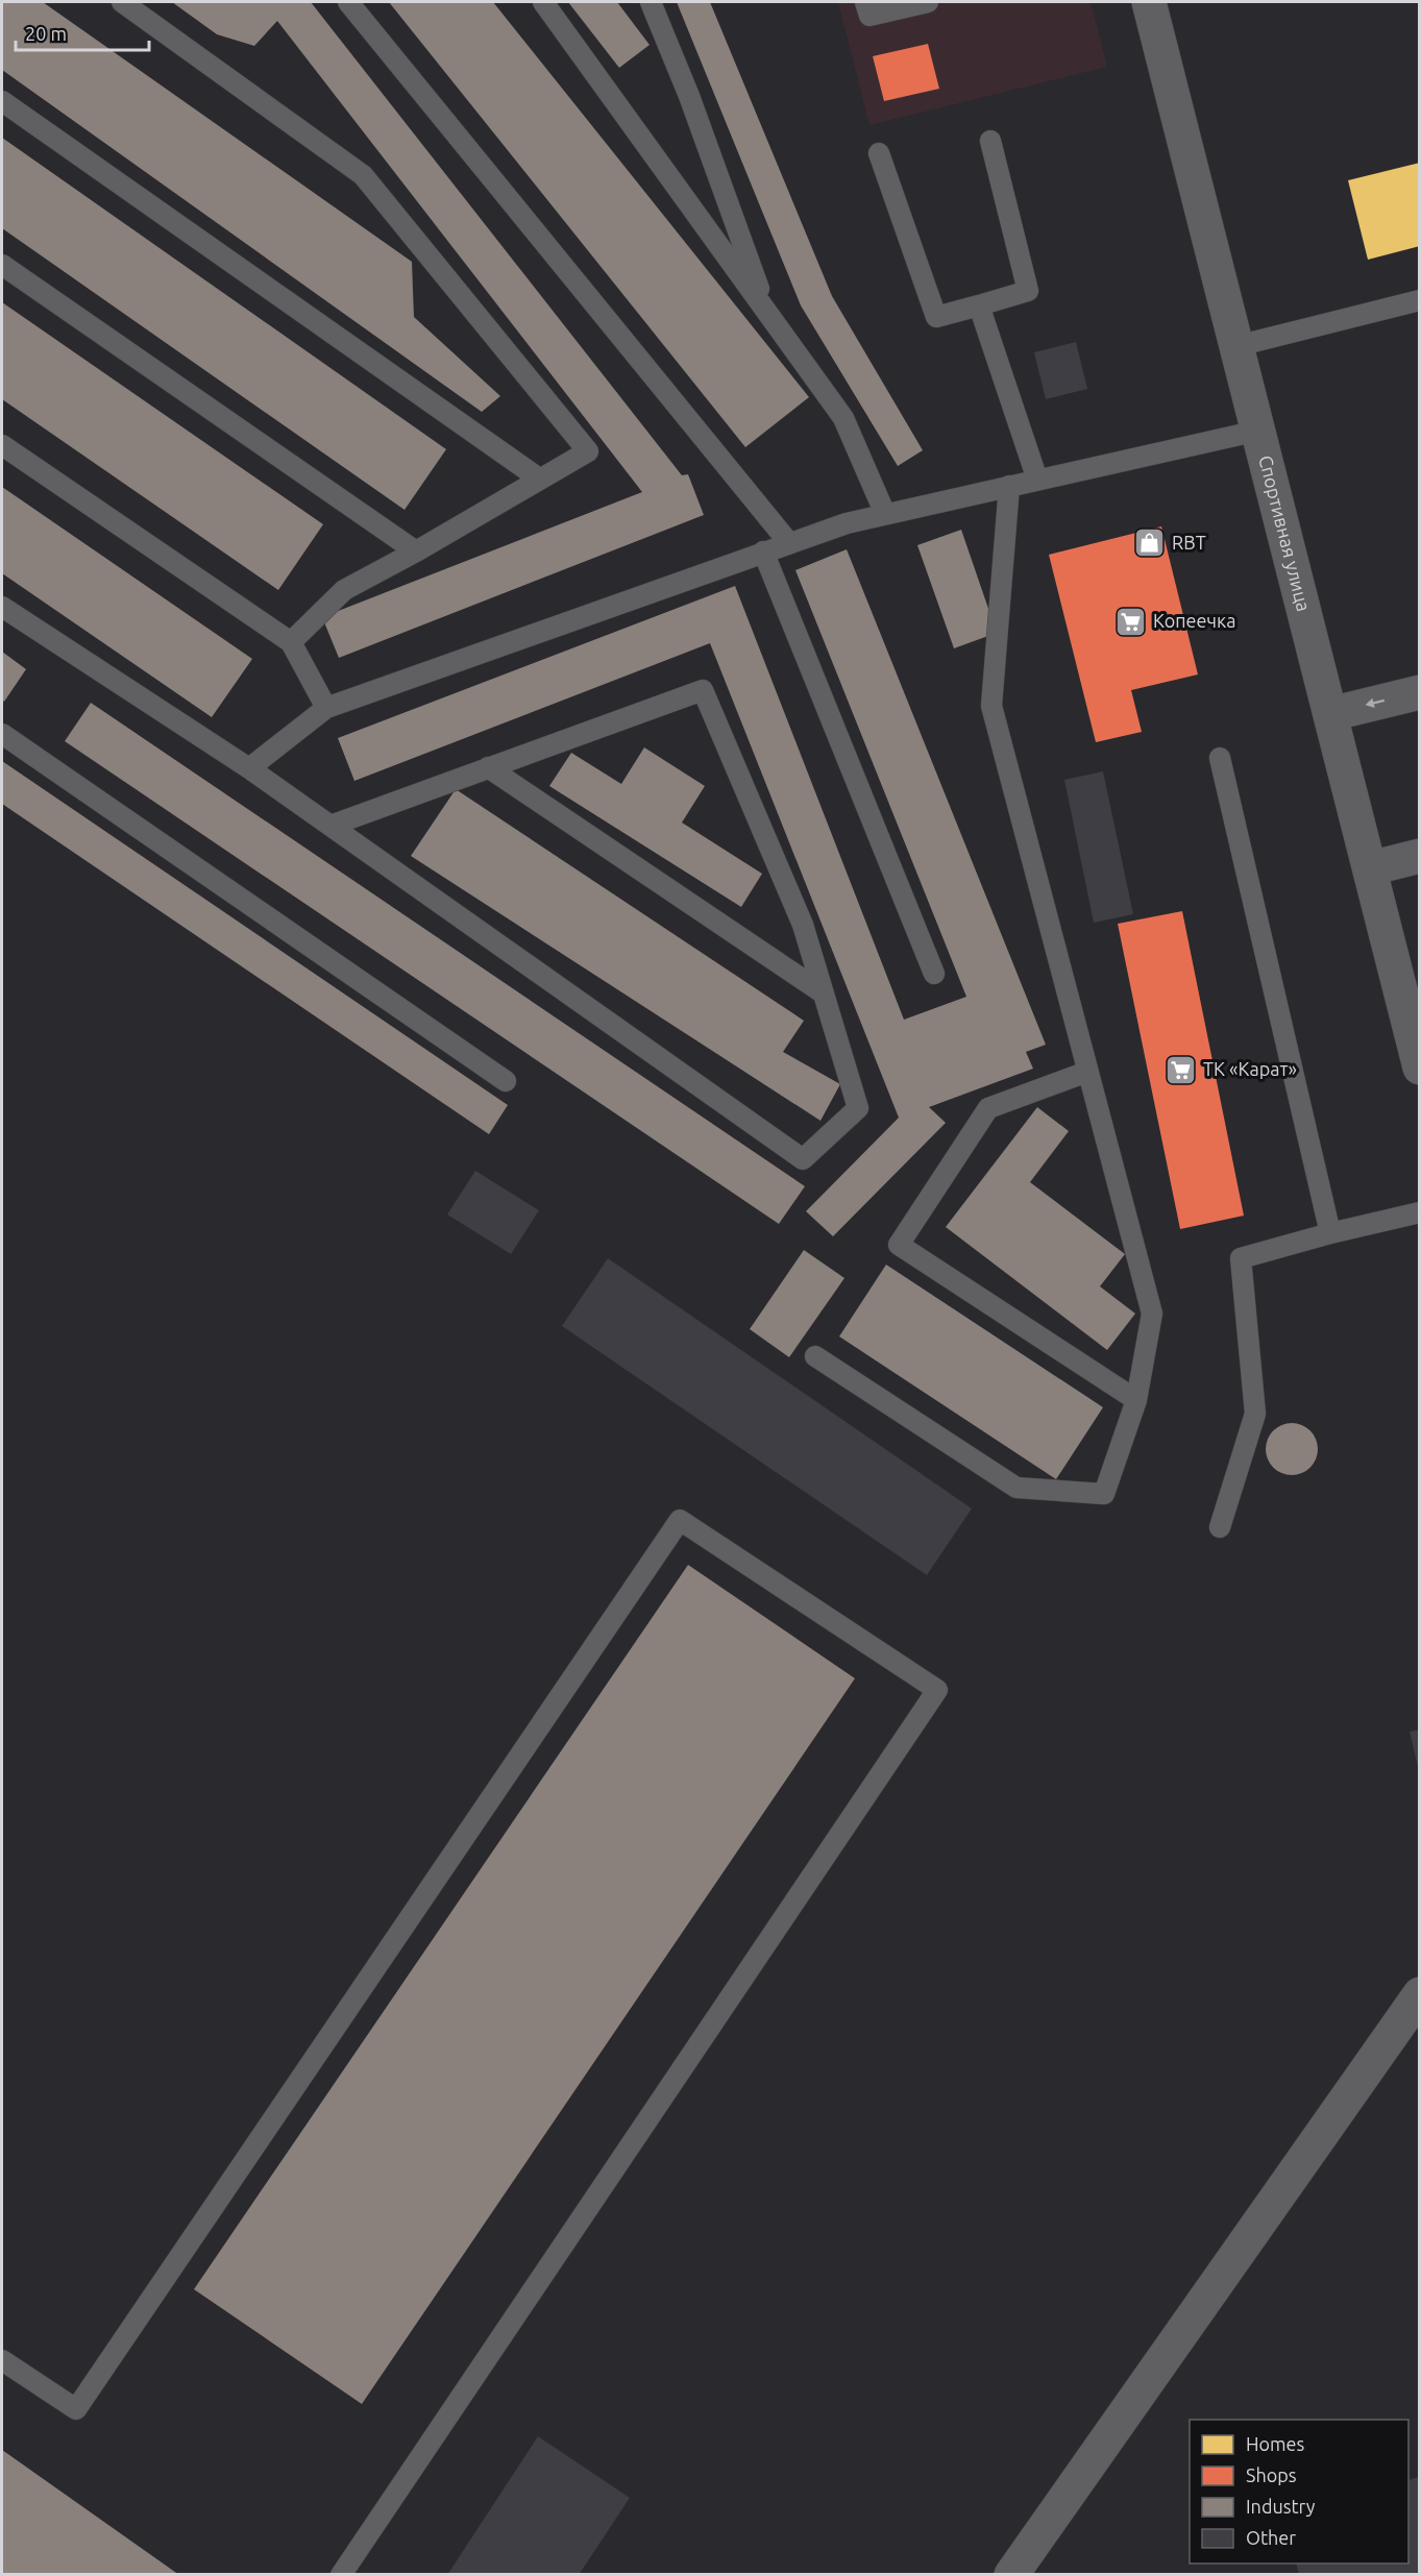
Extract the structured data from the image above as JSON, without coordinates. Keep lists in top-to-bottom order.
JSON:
{
  "streets": {
    "street": ["Спортивная улица"]
  },
  "places": {
    "shop": ["RBT"],
    "supermarket": ["Копеечка", "ТК «Карат»"]
  },
  "legend": [
    "Homes",
    "Shops",
    "Industry",
    "Other"
  ],
  "scale_bar": "20 m"
}
